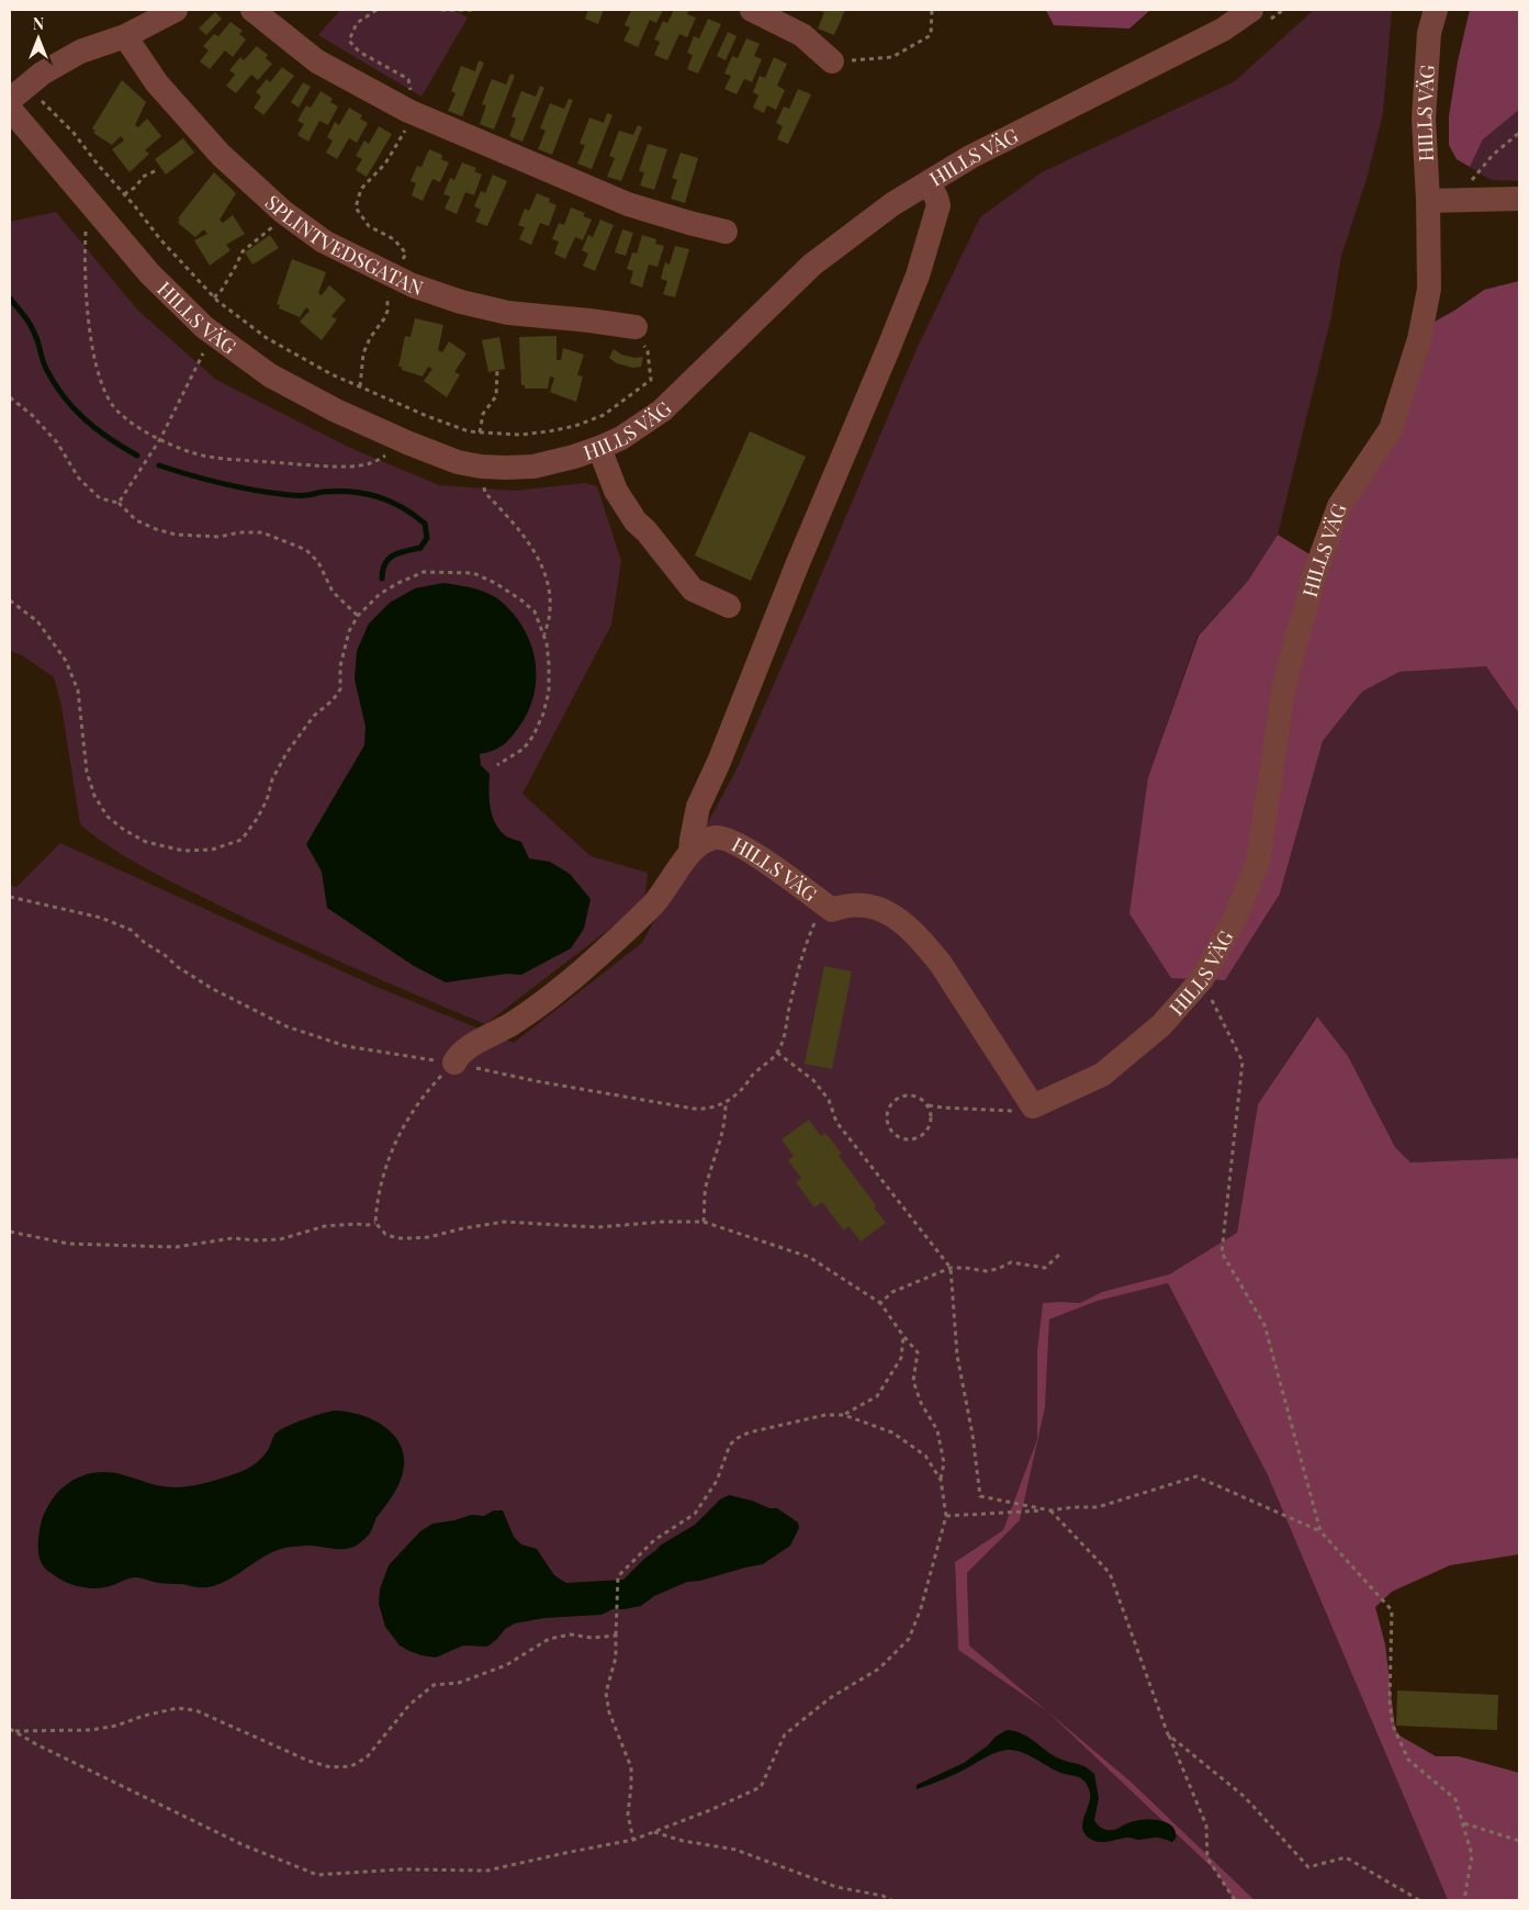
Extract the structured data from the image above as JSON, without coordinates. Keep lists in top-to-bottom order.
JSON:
{
  "streets": {
    "street": ["HILLS VÄG", "SPLINTVEDSGATAN"]
  },
  "north": "top"
}
